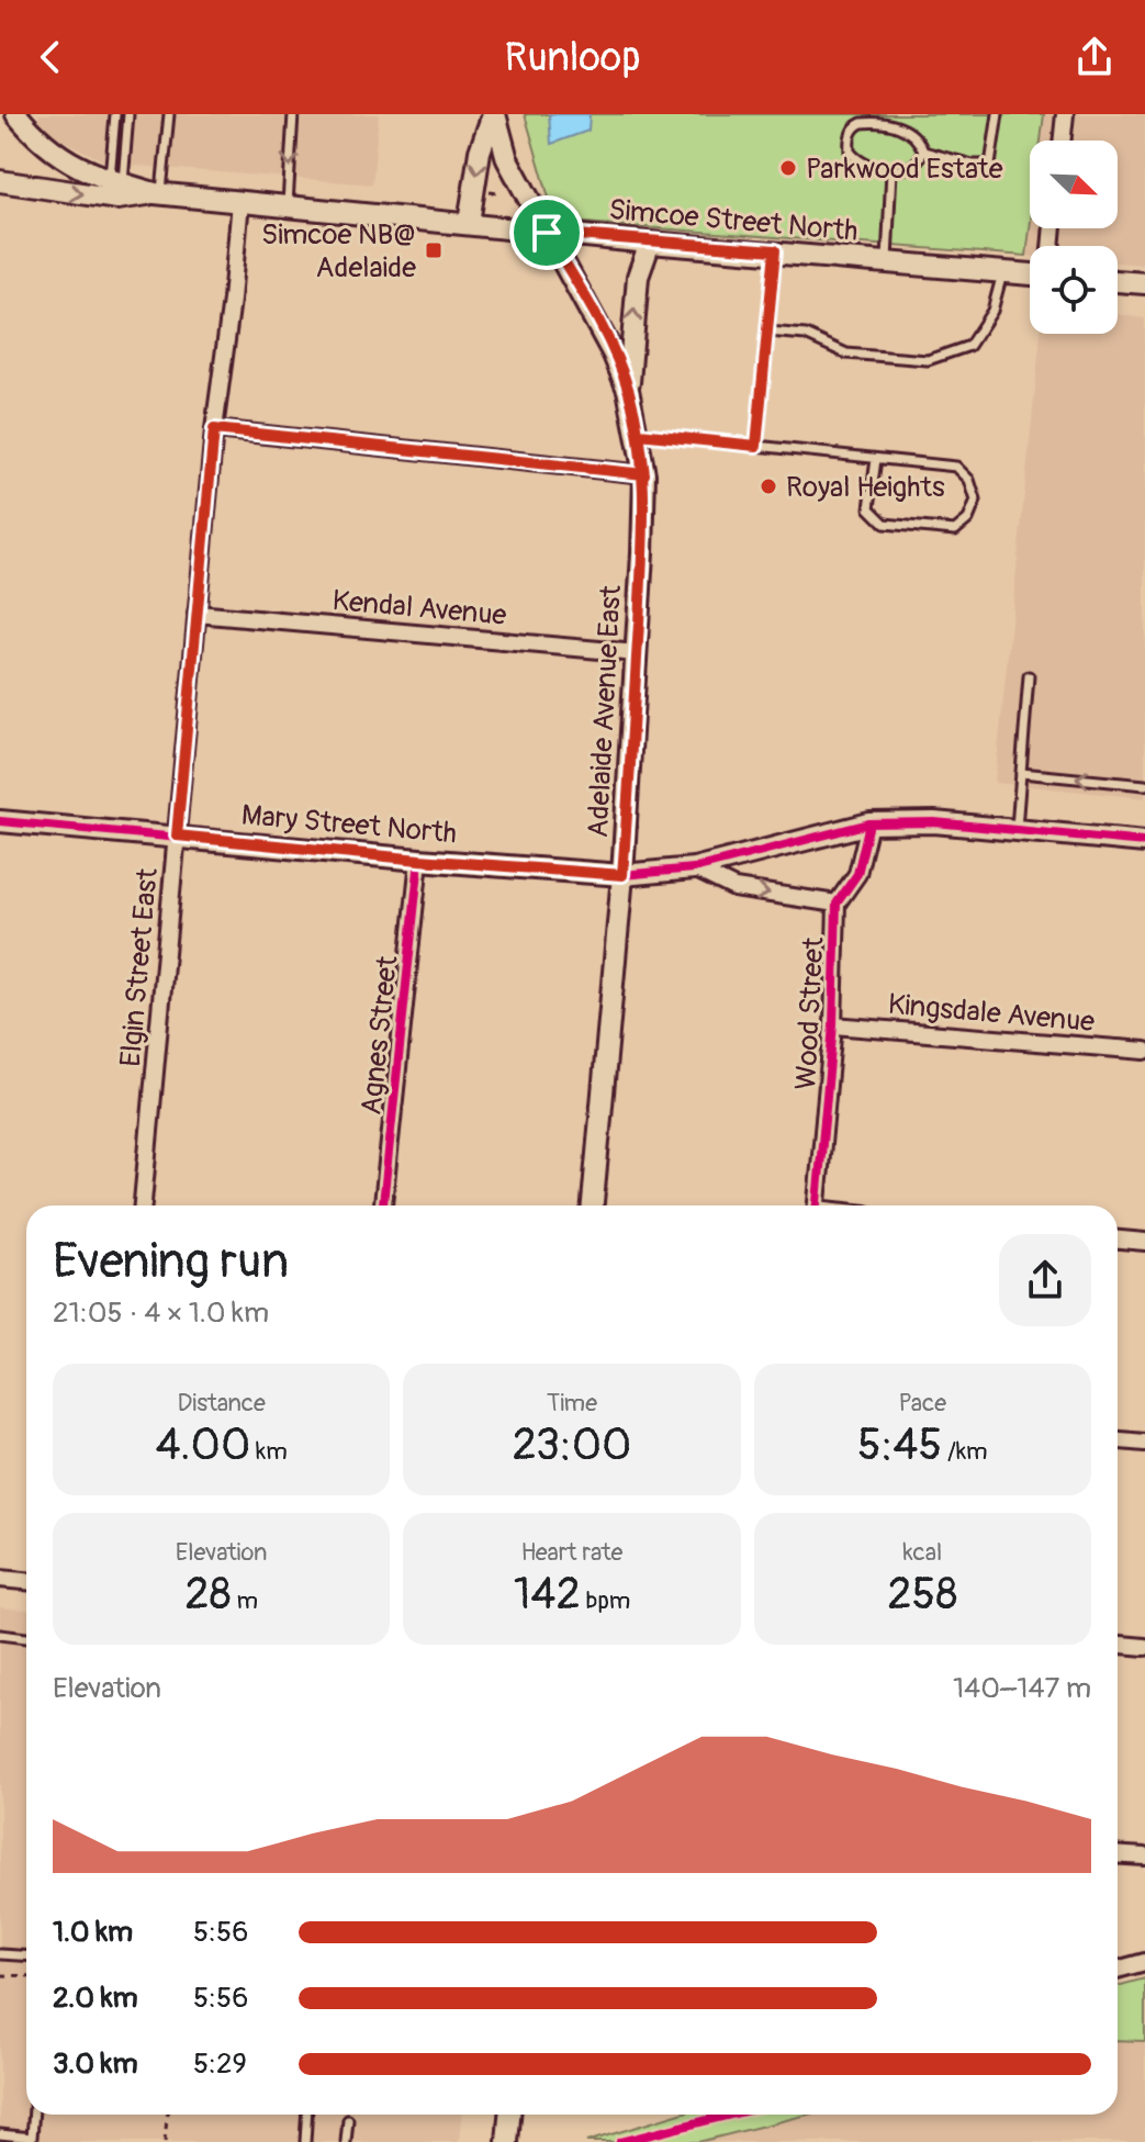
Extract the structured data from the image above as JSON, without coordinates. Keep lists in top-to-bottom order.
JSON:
{
  "streets": {
    "main road": ["Simcoe Street North", "Adelaide Avenue East", "Mary Street North"],
    "street": [
      "Kendal Avenue",
      "Elgin Street East",
      "Kingsdale Avenue",
      "Wood Street",
      "Agnes Street"
    ]
  },
  "crossings": [
    ["Simcoe Street North", "Adelaide Avenue East"],
    ["Simcoe Street North", "Elgin Street East"],
    ["Kendal Avenue", "Adelaide Avenue East"],
    ["Kendal Avenue", "Elgin Street East"],
    ["Adelaide Avenue East", "Mary Street North"],
    ["Mary Street North", "Elgin Street East"],
    ["Mary Street North", "Wood Street"],
    ["Mary Street North", "Agnes Street"],
    ["Kingsdale Avenue", "Wood Street"]
  ],
  "places": {
    "other": ["Parkwood Estate", "Royal Heights"],
    "transit": ["Simcoe NB@ Adelaide"]
  },
  "north": "bottom right",
  "page": {
    "header": "Runloop",
    "heading": ["Evening run", "21:05 · 4 × 1.0 km"],
    "stats": [
      ["Distance", "4.00 km"],
      ["Time", "23:00"],
      ["Pace", "5:45 /km"],
      ["Elevation", "28 m"],
      ["Heart rate", "142 bpm"],
      ["kcal", "258"]
    ],
    "chart": ["Elevation", "140–147 m"],
    "list": [
      {
        "name": "1.0 km",
        "note": "5:56"
      },
      {
        "name": "2.0 km",
        "note": "5:56"
      },
      {
        "name": "3.0 km",
        "note": "5:29"
      }
    ]
  }
}
